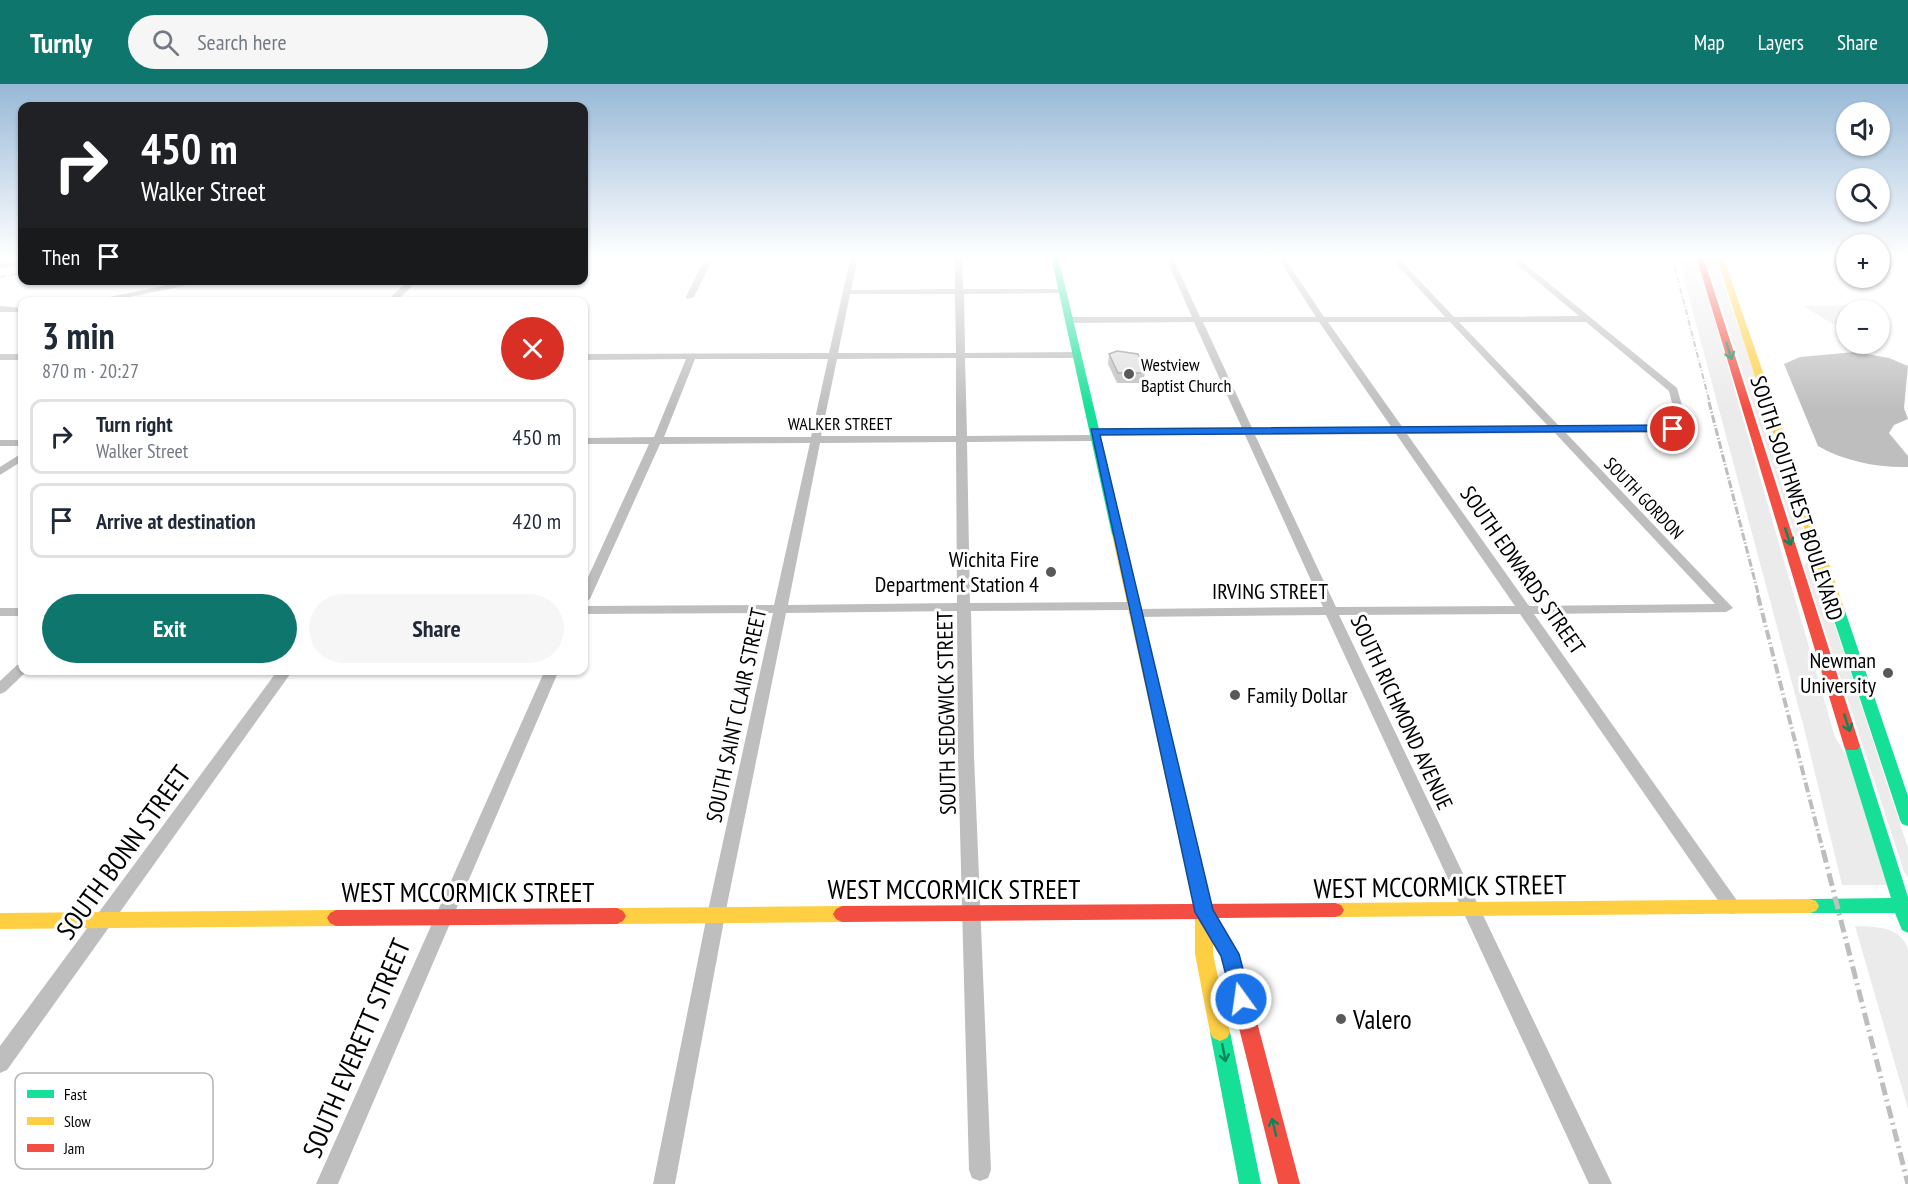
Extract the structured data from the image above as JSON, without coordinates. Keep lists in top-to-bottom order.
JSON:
{
  "streets": {
    "main road": ["SOUTH SOUTHWEST BOULEVARD", "WEST MCCORMICK STREET"],
    "street": [
      "WALKER STREET",
      "SOUTH GORDON",
      "SOUTH EDWARDS STREET",
      "IRVING STREET",
      "SOUTH RICHMOND AVENUE",
      "SOUTH SEDGWICK STREET",
      "SOUTH SAINT CLAIR STREET",
      "SOUTH BONN STREET",
      "SOUTH EVERETT STREET"
    ]
  },
  "crossings": [
    ["WALKER STREET", "SOUTH GORDON"],
    ["WALKER STREET", "SOUTH EDWARDS STREET"],
    ["WALKER STREET", "SOUTH RICHMOND AVENUE"],
    ["WALKER STREET", "SOUTH SEDGWICK STREET"],
    ["WALKER STREET", "SOUTH SAINT CLAIR STREET"],
    ["SOUTH GORDON", "IRVING STREET"],
    ["SOUTH SOUTHWEST BOULEVARD", "WEST MCCORMICK STREET"],
    ["SOUTH EDWARDS STREET", "IRVING STREET"],
    ["SOUTH EDWARDS STREET", "WEST MCCORMICK STREET"],
    ["IRVING STREET", "SOUTH RICHMOND AVENUE"],
    ["IRVING STREET", "SOUTH SEDGWICK STREET"],
    ["IRVING STREET", "SOUTH SAINT CLAIR STREET"],
    ["SOUTH RICHMOND AVENUE", "WEST MCCORMICK STREET"],
    ["SOUTH SEDGWICK STREET", "WEST MCCORMICK STREET"],
    ["SOUTH SAINT CLAIR STREET", "WEST MCCORMICK STREET"],
    ["SOUTH BONN STREET", "WEST MCCORMICK STREET"],
    ["WEST MCCORMICK STREET", "SOUTH EVERETT STREET"]
  ],
  "places": [
    "Westview Baptist Church",
    "Wichita Fire Department Station 4",
    "Newman University",
    "Family Dollar",
    "Valero"
  ],
  "legend": ["Fast", "Slow", "Jam"],
  "page": {
    "header": "Turnly",
    "search": "Search here",
    "nav": ["Map", "Layers", "Share"],
    "map_buttons": ["+", "−"],
    "turn": ["450 m", "Walker Street"],
    "then": "Then",
    "heading": ["3 min", "870 m · 20:27"],
    "list": [
      {
        "name": "Turn right",
        "note": "Walker Street",
        "value": "450 m"
      },
      {
        "name": "Arrive at destination",
        "value": "420 m"
      }
    ],
    "buttons": ["Exit", "Share"]
  }
}
